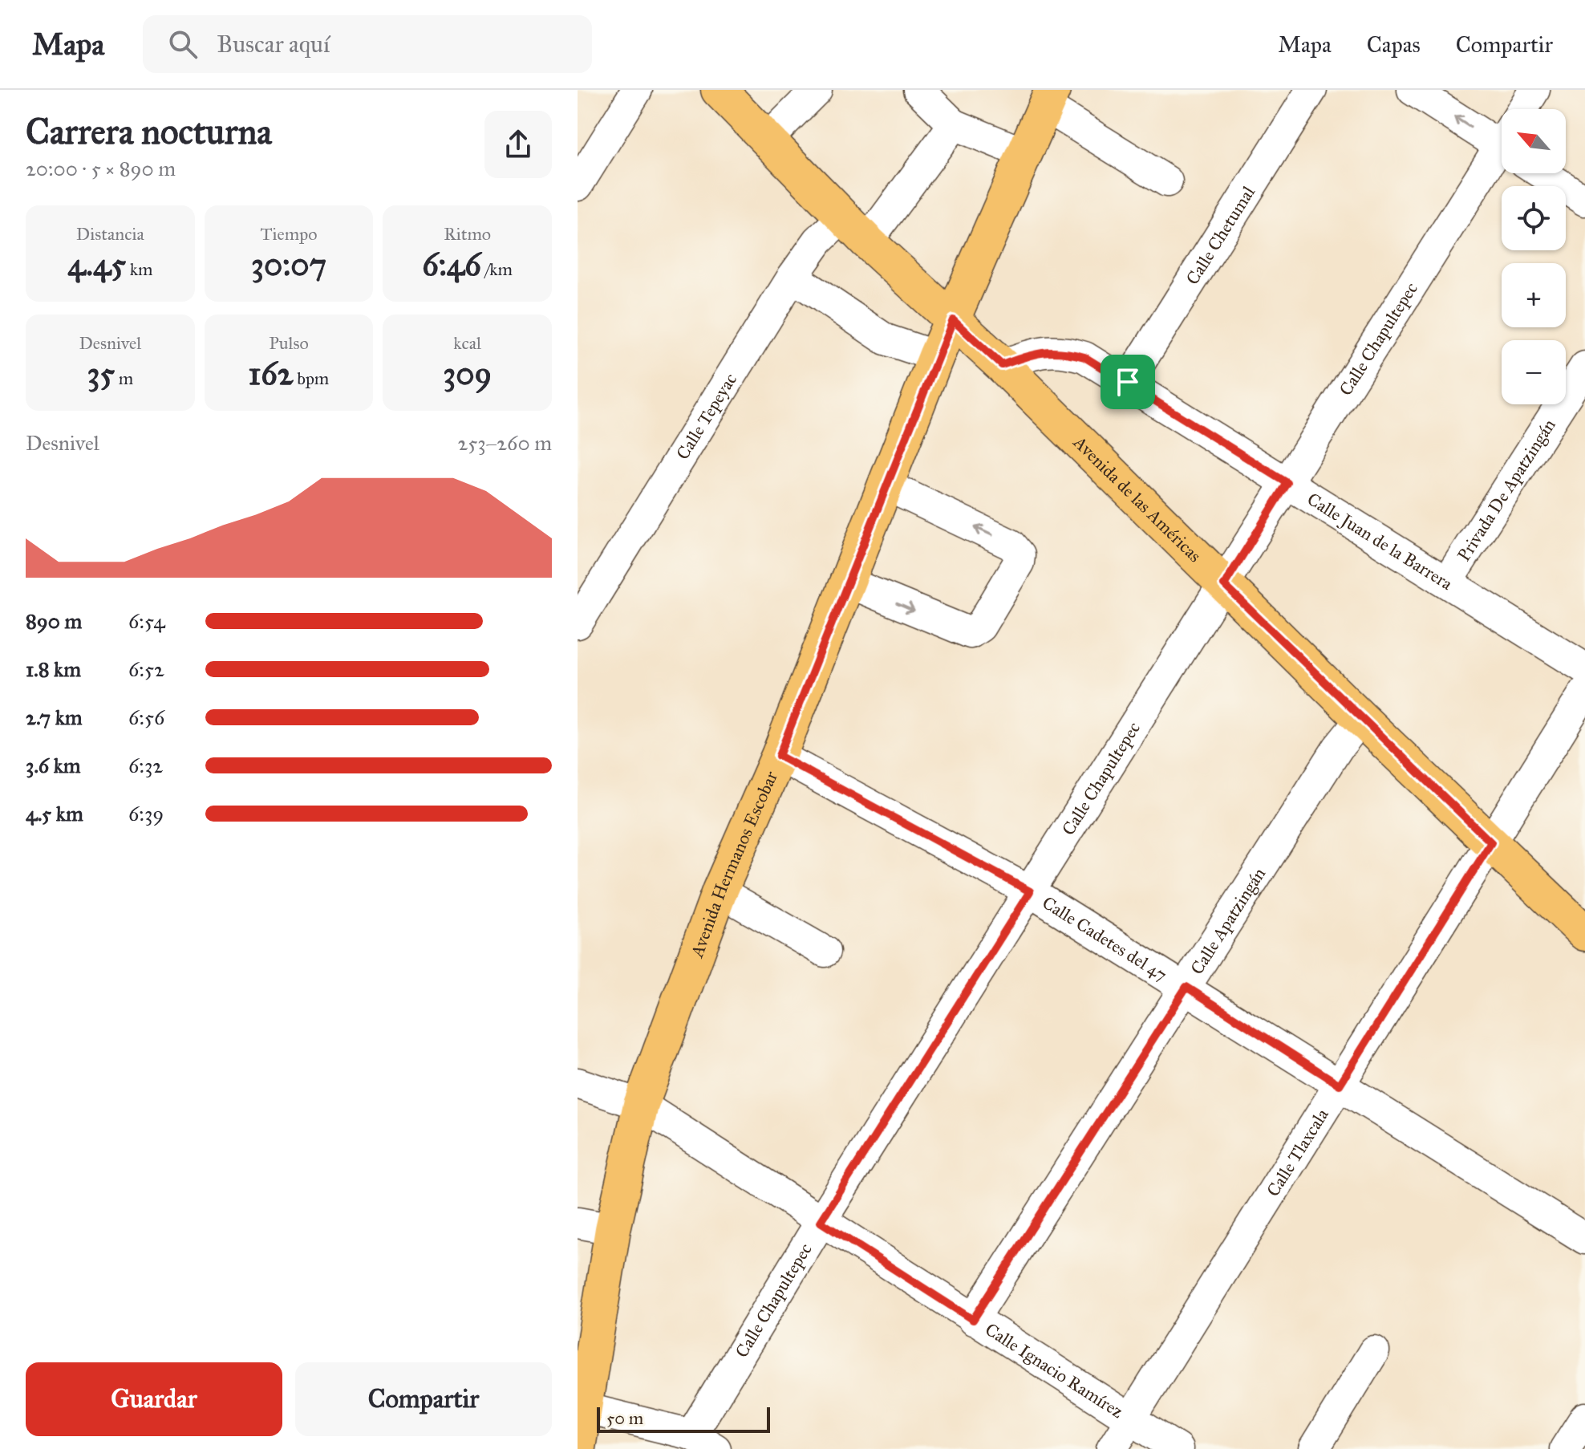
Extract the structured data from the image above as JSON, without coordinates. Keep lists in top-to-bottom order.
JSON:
{
  "streets": {
    "main road": ["Avenida de las Américas", "Avenida Hermanos Escobar"],
    "street": [
      "Calle Chetumal",
      "Calle Chapultepec",
      "Calle Tepeyac",
      "Privada De Apatzingán",
      "Calle Juan de la Barrera",
      "Calle Apatzingán",
      "Calle Cadetes del 47",
      "Calle Tlaxcala",
      "Calle Ignacio Ramírez"
    ]
  },
  "crossings": [
    ["Calle Chetumal", "Calle Juan de la Barrera"],
    ["Calle Chapultepec", "Avenida de las Américas"],
    ["Calle Chapultepec", "Calle Juan de la Barrera"],
    ["Calle Chapultepec", "Calle Cadetes del 47"],
    ["Calle Chapultepec", "Calle Ignacio Ramírez"],
    ["Calle Tepeyac", "Avenida de las Américas"],
    ["Privada De Apatzingán", "Calle Juan de la Barrera"],
    ["Avenida de las Américas", "Calle Juan de la Barrera"],
    ["Avenida de las Américas", "Avenida Hermanos Escobar"],
    ["Avenida de las Américas", "Calle Apatzingán"],
    ["Avenida de las Américas", "Calle Tlaxcala"],
    ["Avenida Hermanos Escobar", "Calle Cadetes del 47"],
    ["Avenida Hermanos Escobar", "Calle Ignacio Ramírez"],
    ["Calle Apatzingán", "Calle Cadetes del 47"],
    ["Calle Apatzingán", "Calle Ignacio Ramírez"],
    ["Calle Cadetes del 47", "Calle Tlaxcala"],
    ["Calle Tlaxcala", "Calle Ignacio Ramírez"]
  ],
  "scale_bar": "50 m",
  "north": "top left",
  "page": {
    "header": "Mapa",
    "search": "Buscar aquí",
    "nav": ["Mapa", "Capas", "Compartir"],
    "heading": ["Carrera nocturna", "20:00 · 5 × 890 m"],
    "map_buttons": ["+", "−"],
    "stats": [
      ["Distancia", "4.45 km"],
      ["Tiempo", "30:07"],
      ["Ritmo", "6:46 /km"],
      ["Desnivel", "35 m"],
      ["Pulso", "162 bpm"],
      ["kcal", "309"]
    ],
    "chart": ["Desnivel", "253–260 m"],
    "list": [
      {
        "name": "890 m",
        "note": "6:54"
      },
      {
        "name": "1.8 km",
        "note": "6:52"
      },
      {
        "name": "2.7 km",
        "note": "6:56"
      },
      {
        "name": "3.6 km",
        "note": "6:32"
      },
      {
        "name": "4.5 km",
        "note": "6:39"
      }
    ],
    "buttons": ["Guardar", "Compartir"],
    "scale": "50 m"
  }
}
